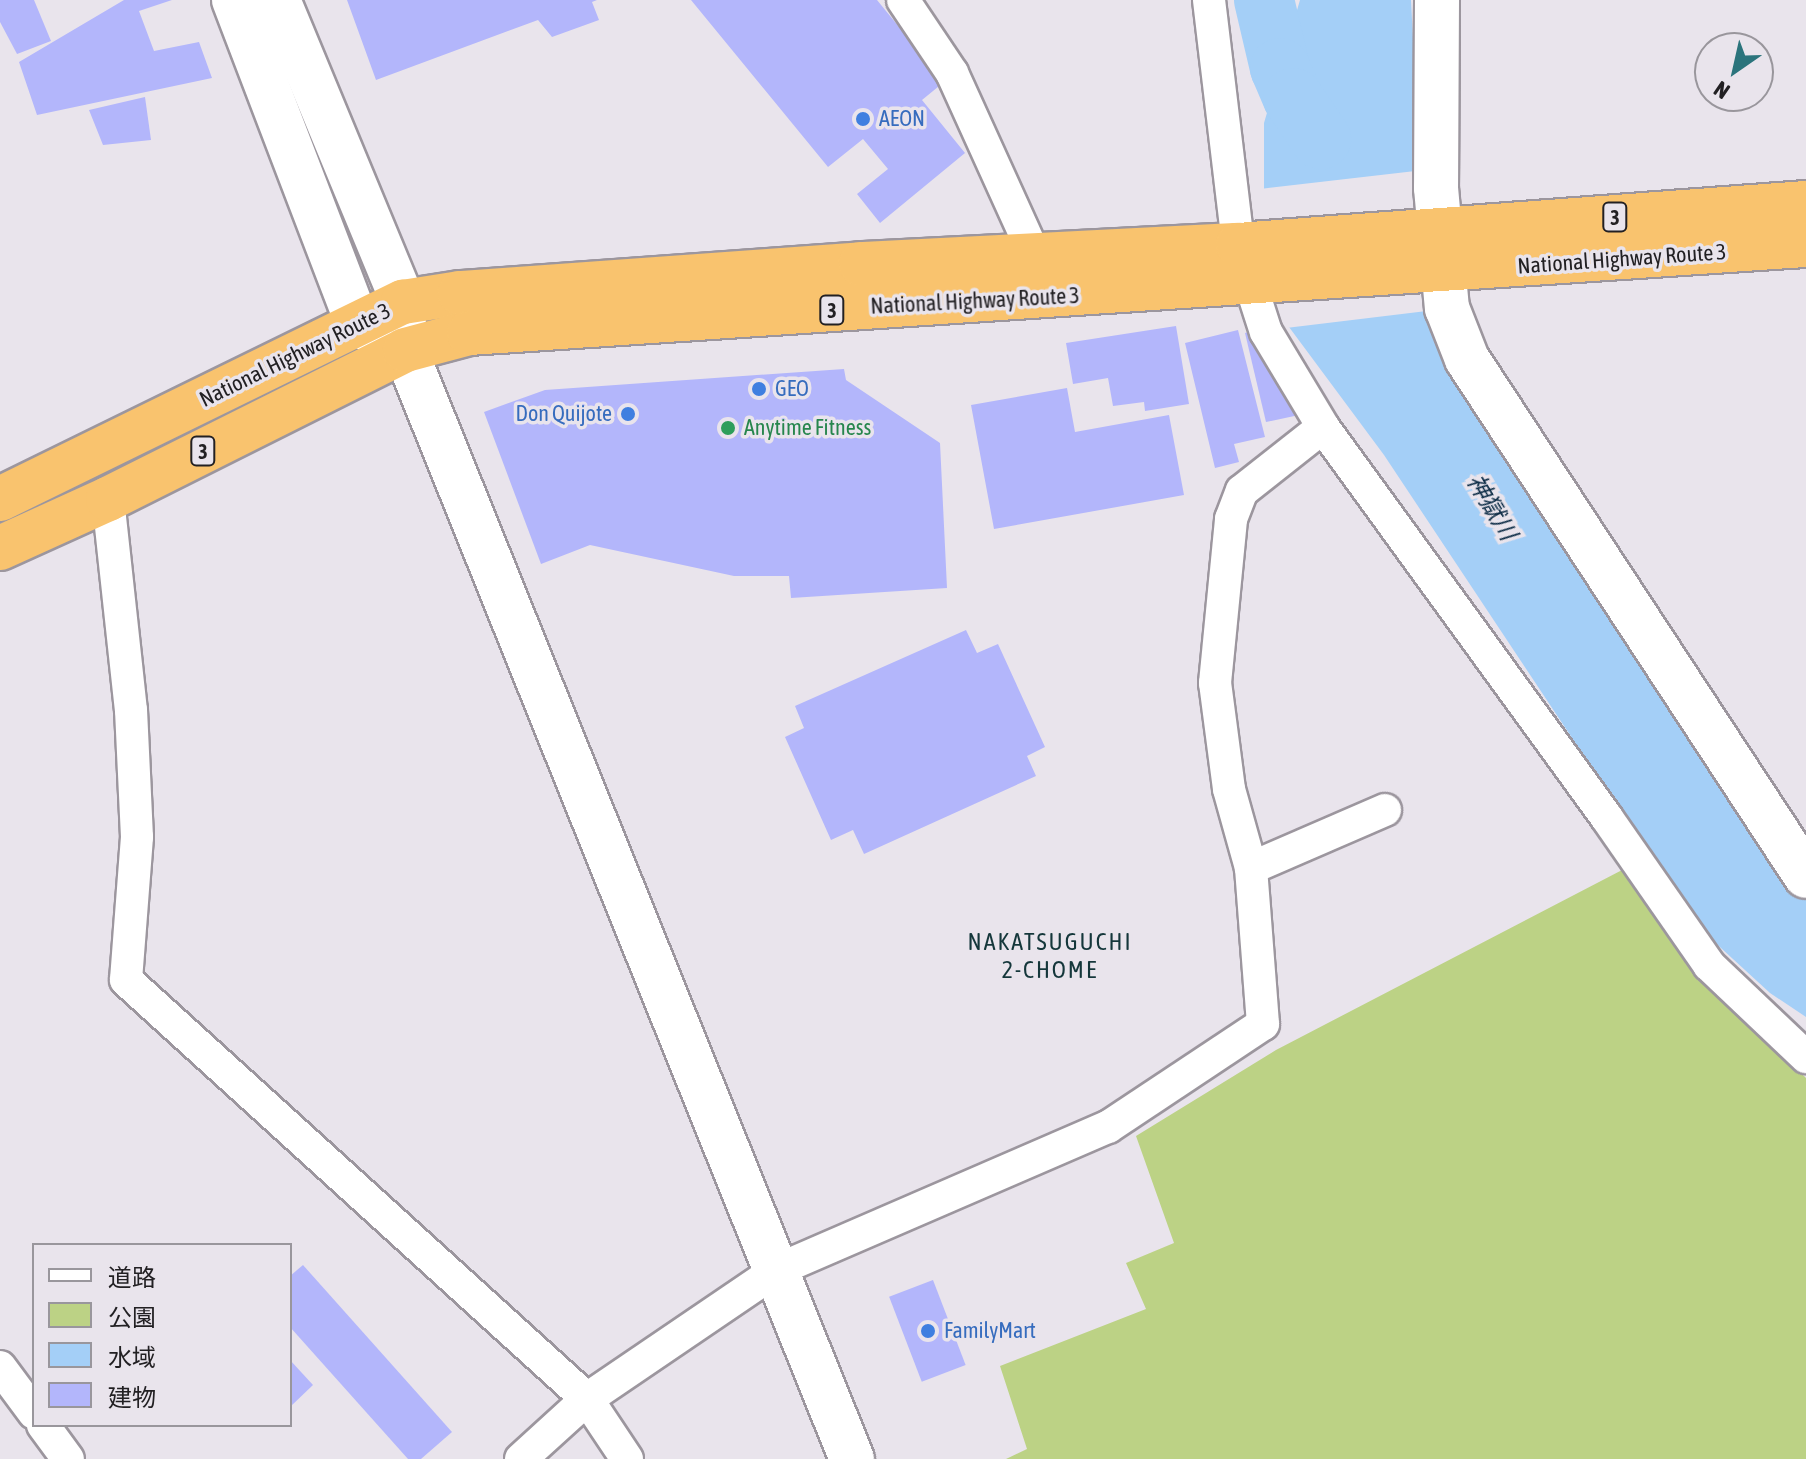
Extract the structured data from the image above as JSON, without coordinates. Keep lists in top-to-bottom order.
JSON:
{
  "streets": {
    "highway": ["3", "National Highway Route 3"]
  },
  "districts": ["NAKATSUGUCHI 2-CHOME"],
  "water": ["神獄川"],
  "places": [
    "AEON",
    "GEO",
    "Don Quijote",
    "Anytime Fitness",
    "FamilyMart"
  ],
  "legend": [
    "道路",
    "公園",
    "水域",
    "建物"
  ],
  "north": "bottom left"
}
